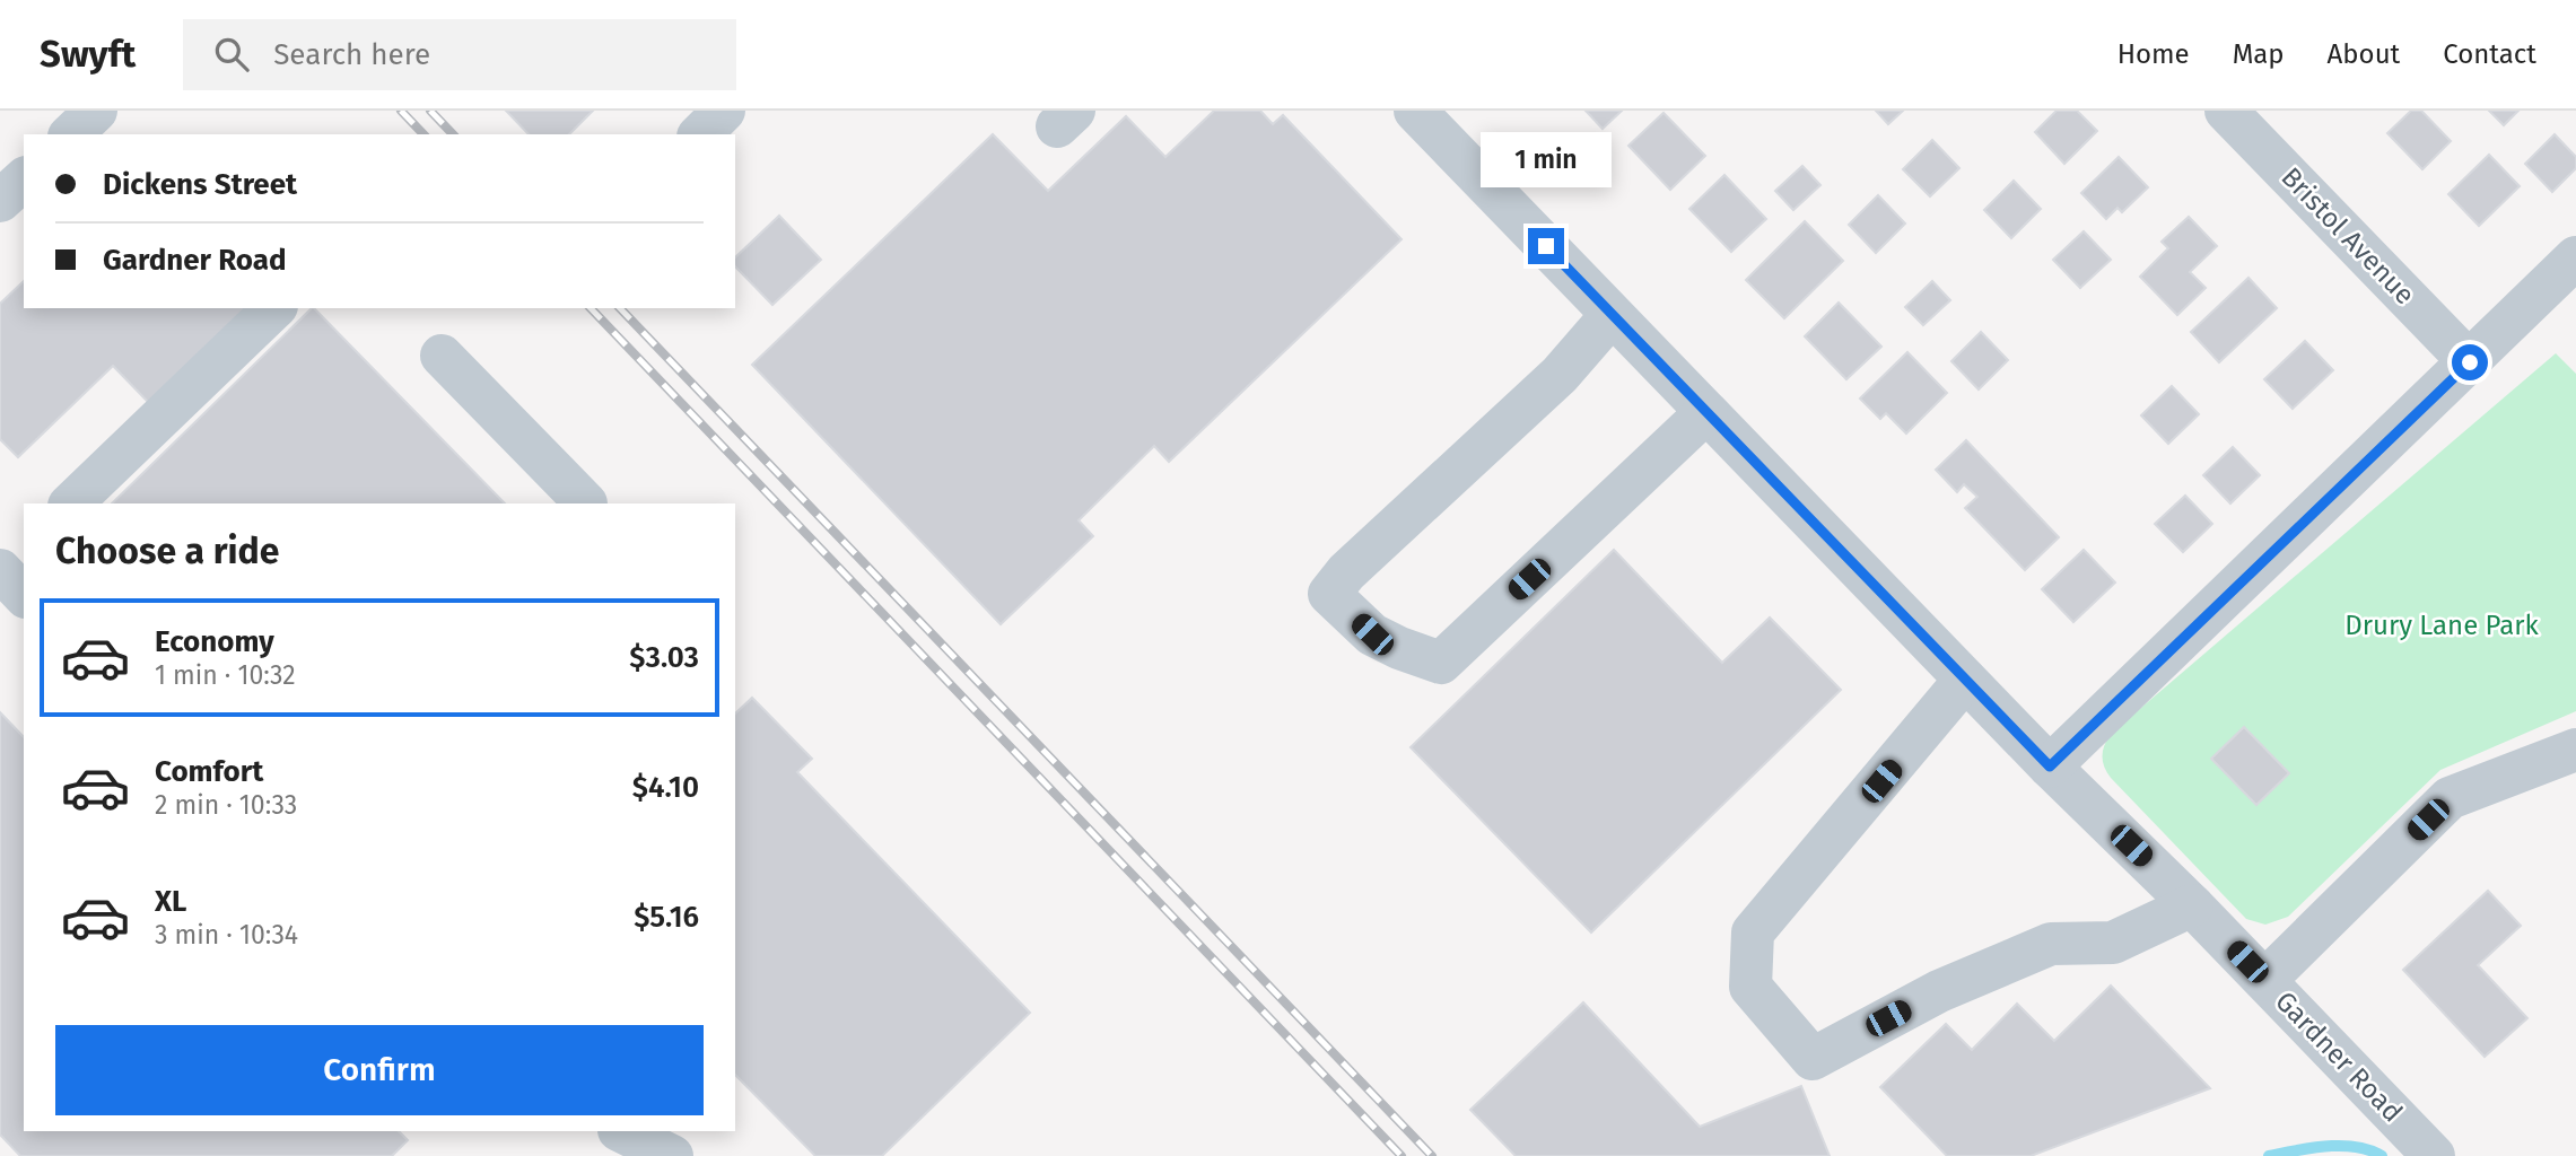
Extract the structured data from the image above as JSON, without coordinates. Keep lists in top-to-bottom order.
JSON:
{
  "streets": {
    "street": ["Bristol Avenue", "Gardner Road"]
  },
  "parks": ["Drury Lane Park"],
  "page": {
    "header": "Swyft",
    "search": "Search here",
    "nav": [
      "Home",
      "Map",
      "About",
      "Contact"
    ],
    "bubble": "1 min",
    "banner": ["Dickens Street", "Gardner Road"],
    "heading": "Choose a ride",
    "list": [
      {
        "name": "Economy",
        "note": "1 min · 10:32",
        "value": "$3.03"
      },
      {
        "name": "Comfort",
        "note": "2 min · 10:33",
        "value": "$4.10"
      },
      {
        "name": "XL",
        "note": "3 min · 10:34",
        "value": "$5.16"
      }
    ],
    "buttons": "Confirm"
  }
}
